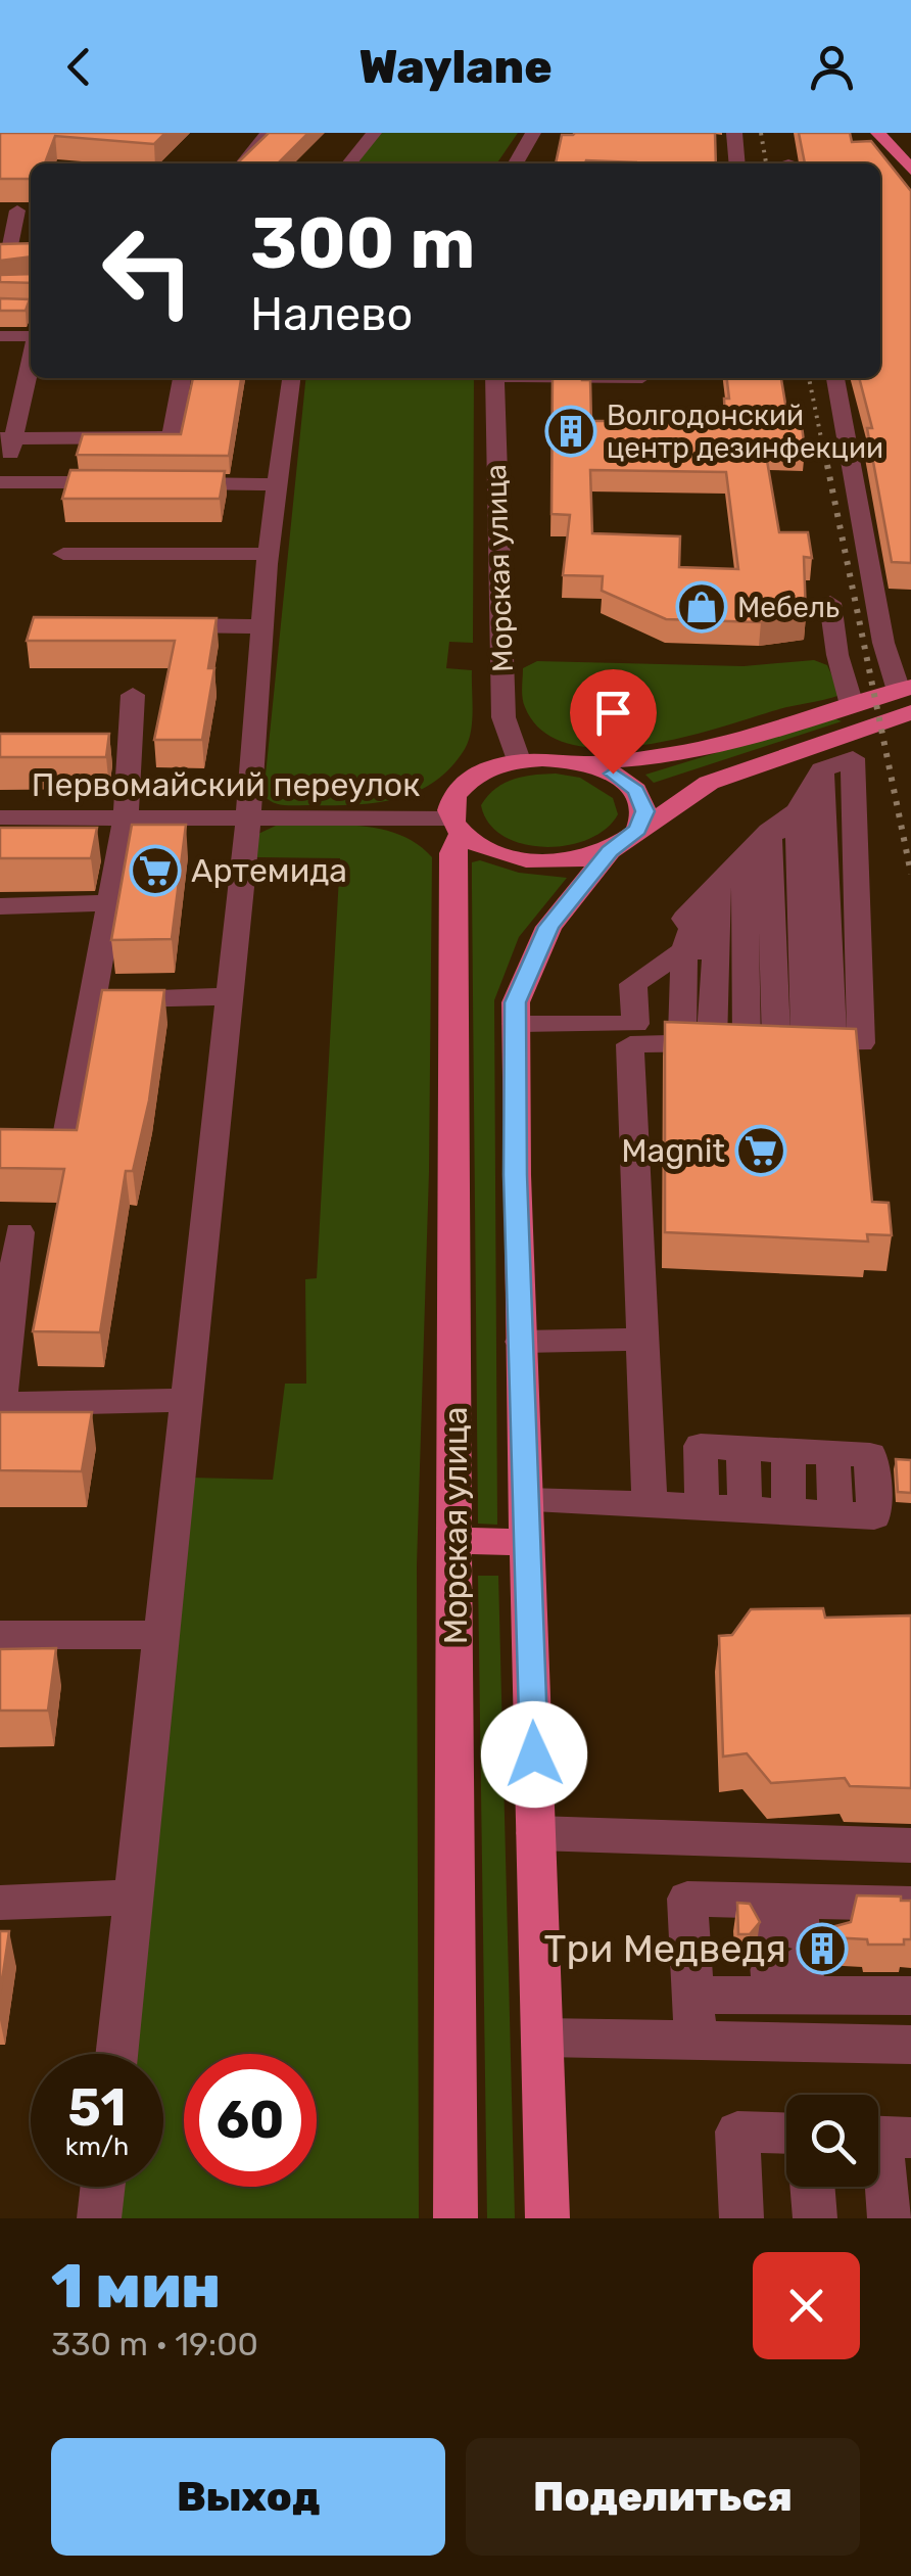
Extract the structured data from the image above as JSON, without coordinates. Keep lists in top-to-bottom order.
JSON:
{
  "streets": {
    "main road": ["Морская улица"],
    "street": ["Первомайский переулок"]
  },
  "crossings": [
    ["Морская улица", "Первомайский переулок"]
  ],
  "places": {
    "building": ["Волгодонский центр дезинфекции", "Три Медведя"],
    "shop": ["Мебель"],
    "supermarket": ["Артемида", "Magnit"]
  },
  "page": {
    "header": "Waylane",
    "turn": ["300 m", "Налево"],
    "speed": "51 km/h",
    "limit": "60",
    "heading": ["1 мин", "330 m · 19:00"],
    "buttons": ["Выход", "Поделиться"]
  }
}
